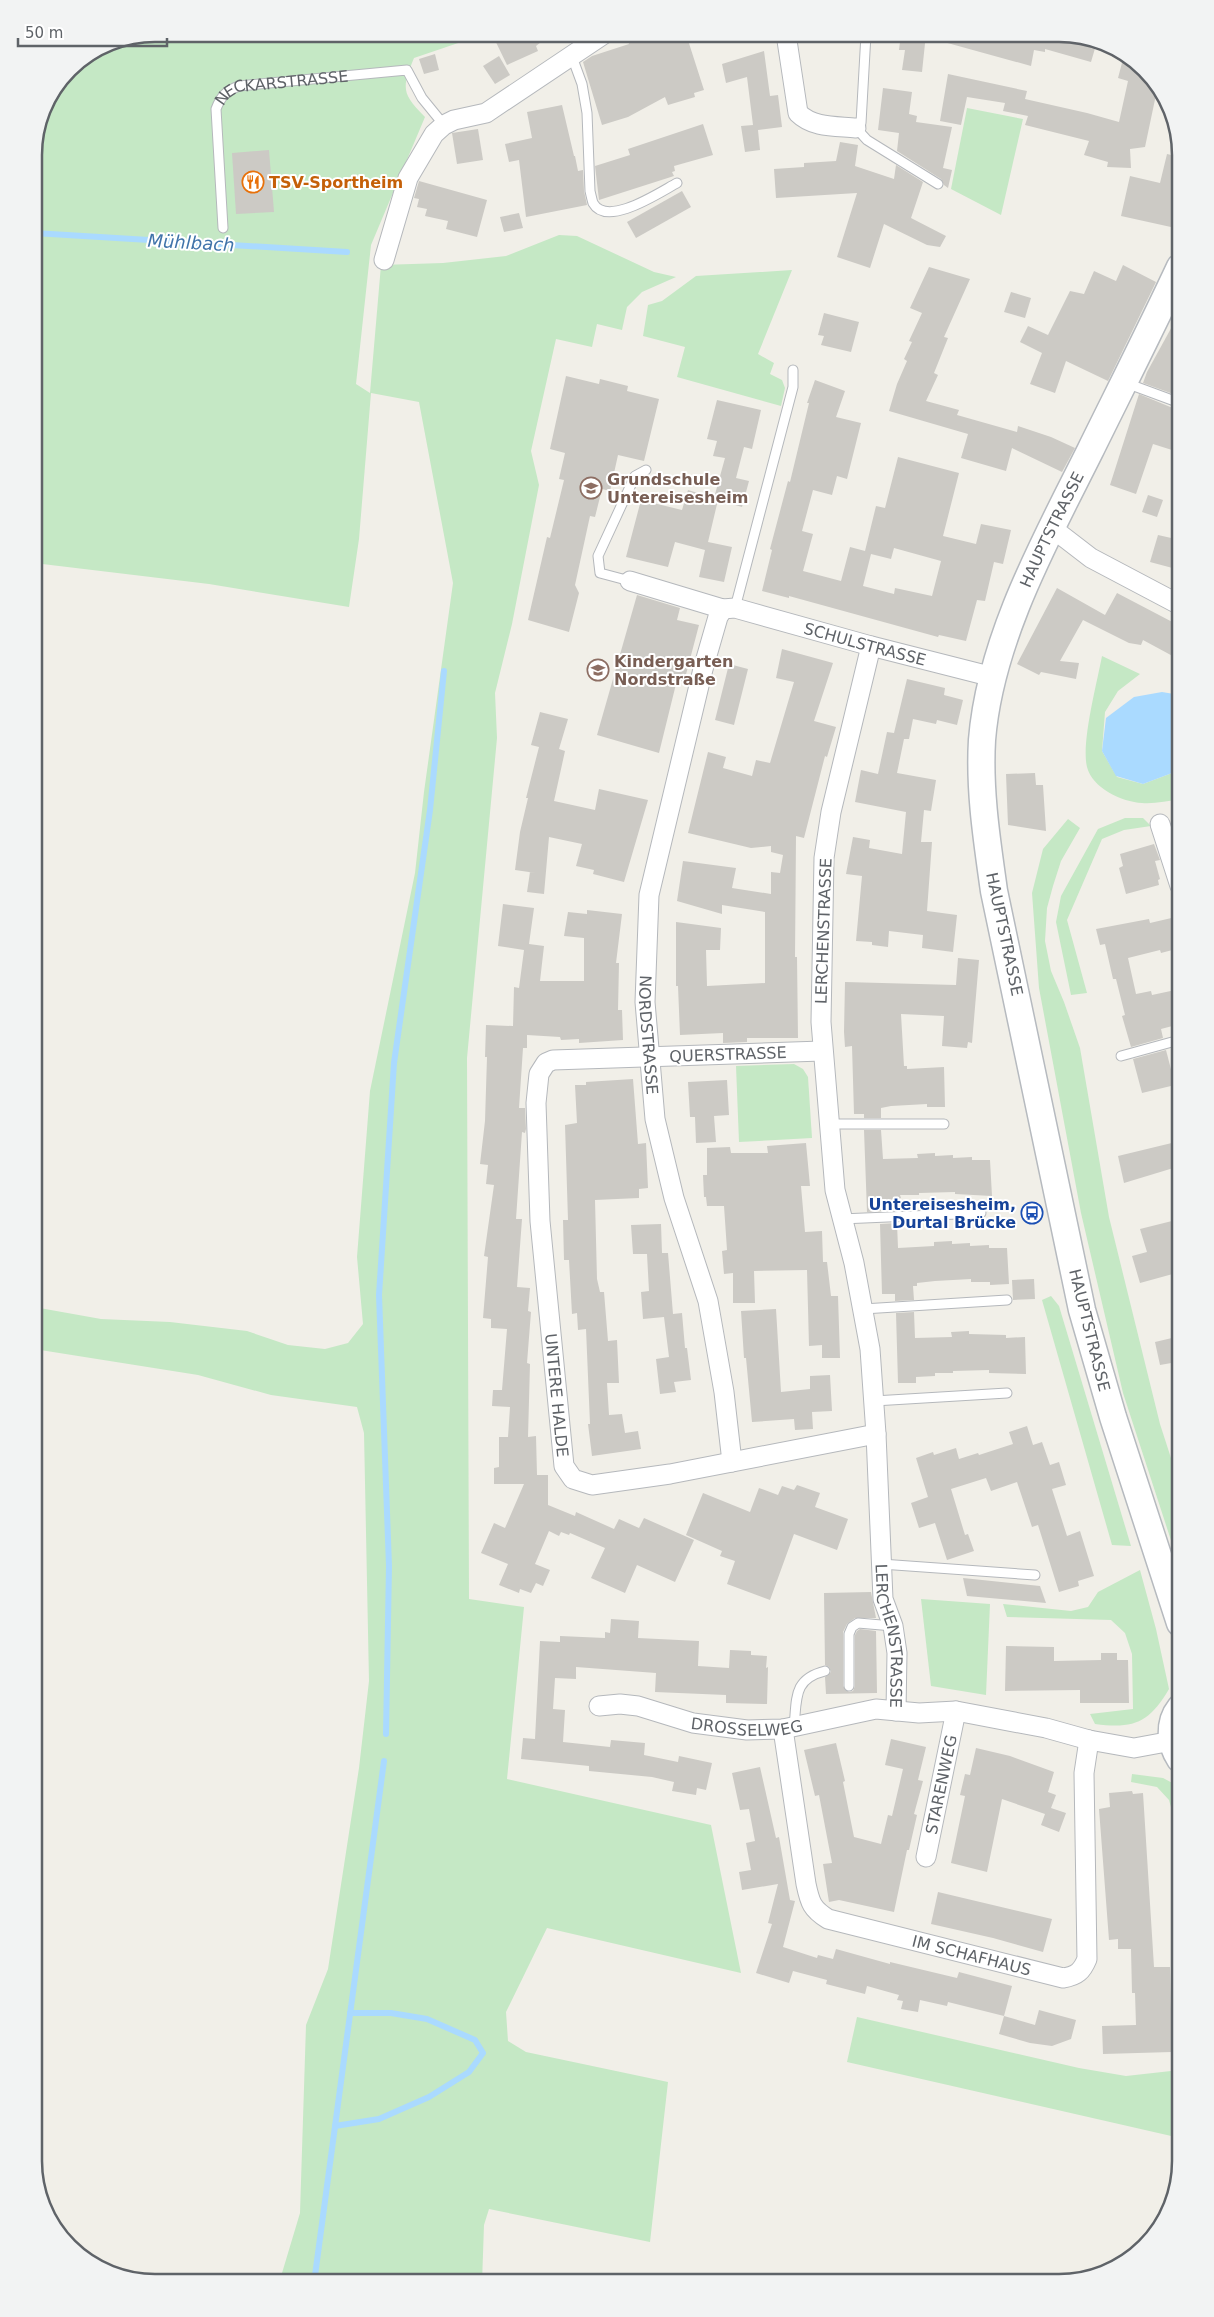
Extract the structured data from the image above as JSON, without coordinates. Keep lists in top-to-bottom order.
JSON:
{
  "streets": {
    "main road": ["HAUPTSTRASSE"],
    "street": [
      "SCHULSTRASSE",
      "LERCHENSTRASSE",
      "NORDSTRASSE",
      "QUERSTRASSE",
      "UNTERE HALDE",
      "DROSSELWEG",
      "STARENWEG",
      "IM SCHAFHAUS"
    ],
    "lane": ["NECKARSTRASSE"]
  },
  "crossings": [
    ["HAUPTSTRASSE", "SCHULSTRASSE"],
    ["SCHULSTRASSE", "LERCHENSTRASSE"],
    ["SCHULSTRASSE", "NORDSTRASSE"],
    ["LERCHENSTRASSE", "QUERSTRASSE"],
    ["LERCHENSTRASSE", "UNTERE HALDE"],
    ["LERCHENSTRASSE", "DROSSELWEG"],
    ["LERCHENSTRASSE", "STARENWEG"],
    ["LERCHENSTRASSE", "IM SCHAFHAUS"],
    ["NORDSTRASSE", "QUERSTRASSE"],
    ["NORDSTRASSE", "UNTERE HALDE"],
    ["QUERSTRASSE", "UNTERE HALDE"],
    ["DROSSELWEG", "IM SCHAFHAUS"]
  ],
  "water": ["Mühlbach"],
  "places": {
    "restaurant": ["TSV-Sportheim"],
    "school or university": ["Grundschule Untereisesheim", "Kindergarten Nordstraße"],
    "bus stop": ["Untereisesheim, Durtal Brücke"]
  },
  "scale_bar": "50 m"
}
